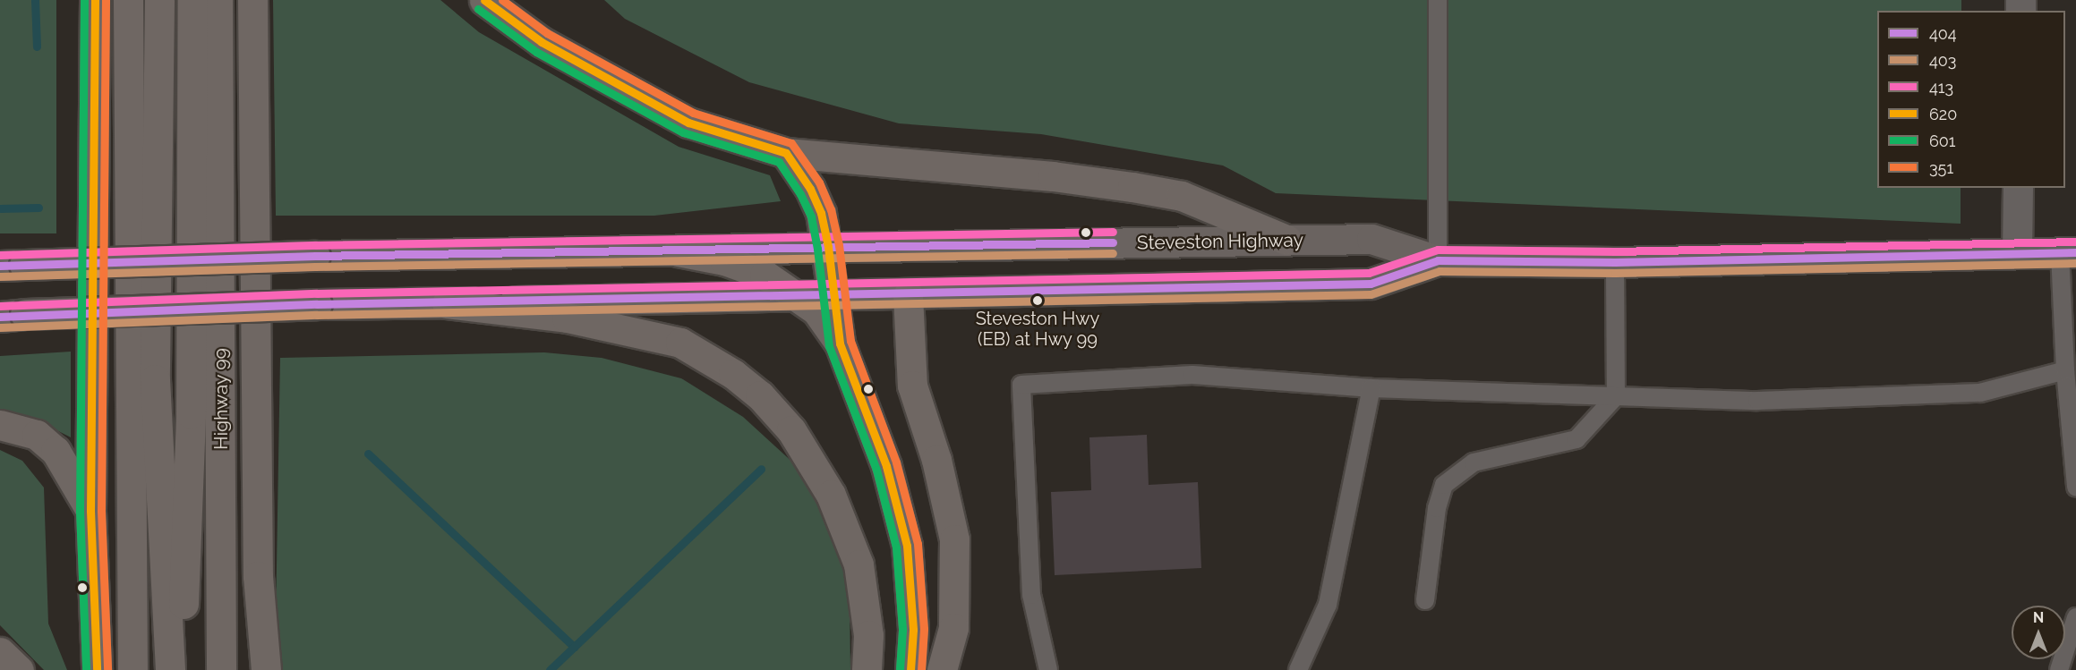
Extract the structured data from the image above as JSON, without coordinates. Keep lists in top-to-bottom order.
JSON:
{
  "streets": {
    "highway": ["Highway 99"],
    "main road": ["Steveston Highway"]
  },
  "places": ["Steveston Hwy (EB) at Hwy 99"],
  "lines": [
    "transit line 620",
    "transit line 601",
    "transit line 351",
    "transit line 413",
    "transit line 404",
    "transit line 403"
  ],
  "legend": [
    "404",
    "403",
    "413",
    "620",
    "601",
    "351"
  ],
  "north": "top"
}
